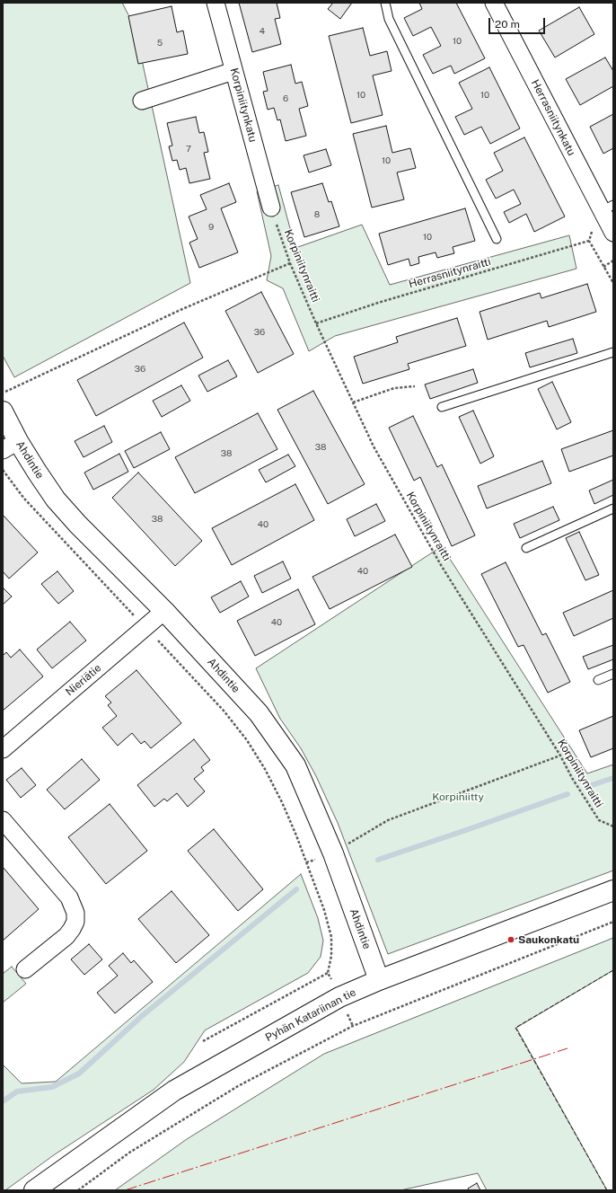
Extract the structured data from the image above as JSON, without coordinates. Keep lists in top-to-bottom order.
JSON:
{
  "streets": {
    "street": [
      "Korpiniitynkatu",
      "Herrasniitynkatu",
      "Ahdintie",
      "Nieriätie",
      "Pyhän Katariinan tie"
    ],
    "path": ["Korpiniitynraitti", "Herrasniitynraitti"]
  },
  "crossings": [
    ["Korpiniitynkatu", "Korpiniitynraitti"],
    ["Korpiniitynraitti", "Herrasniitynraitti"],
    ["Ahdintie", "Nieriätie"],
    ["Ahdintie", "Pyhän Katariinan tie"]
  ],
  "parks": ["Korpiniitty"],
  "places": ["Saukonkatu"],
  "house_numbers": [
    "4",
    "10",
    "5",
    "10",
    "10",
    "6",
    "7",
    "10",
    "8",
    "9",
    "10",
    "36",
    "36",
    "38",
    "38",
    "38",
    "40",
    "40",
    "40"
  ],
  "scale_bar": "20 m"
}
